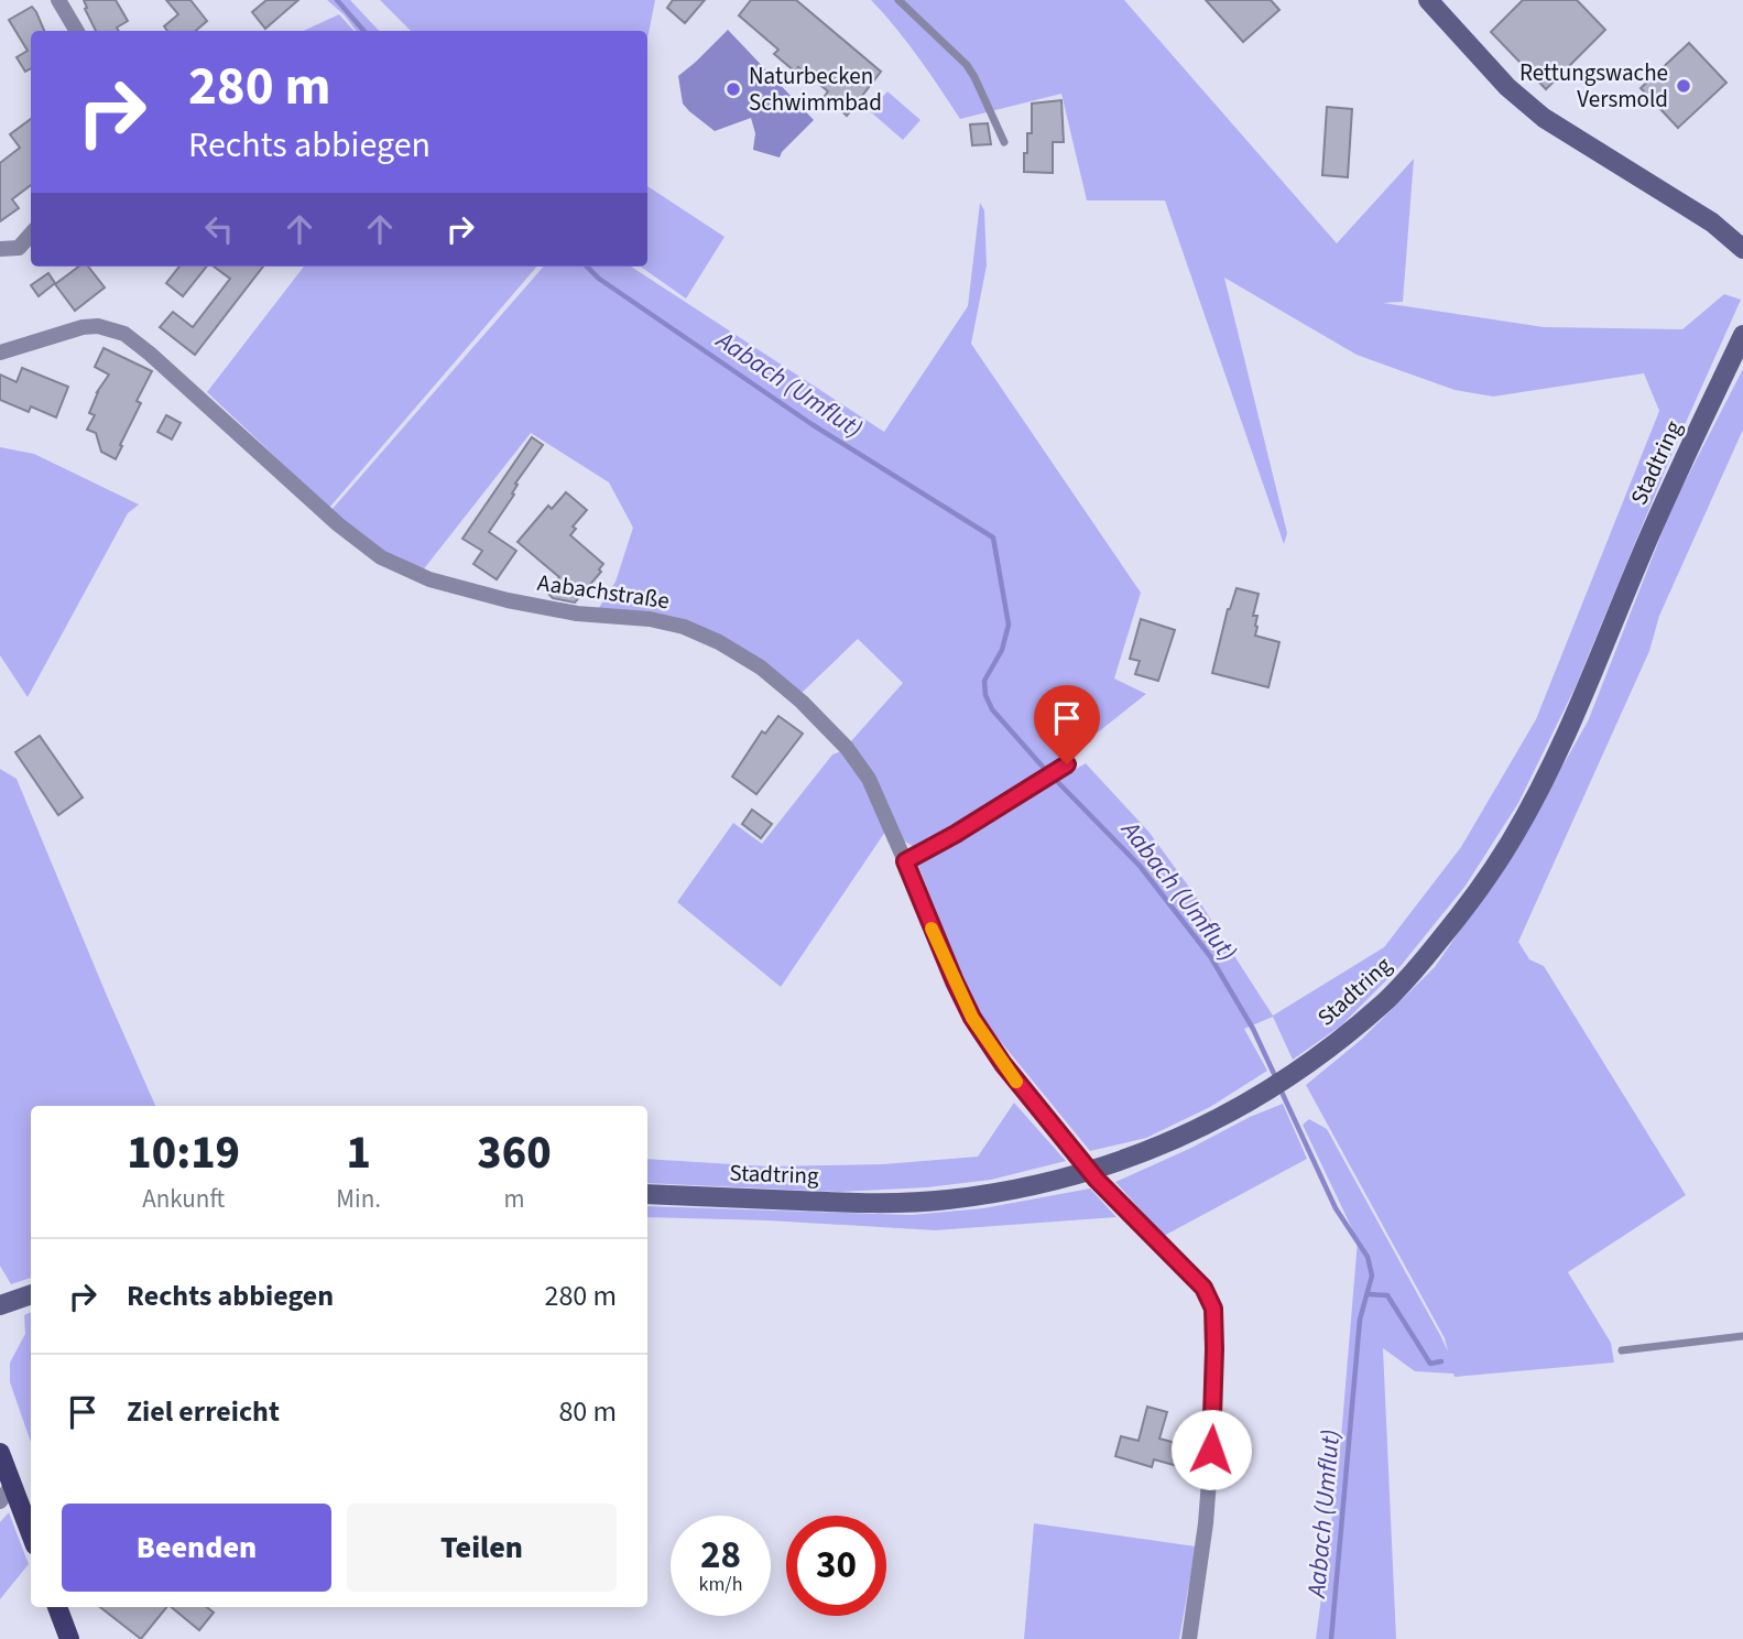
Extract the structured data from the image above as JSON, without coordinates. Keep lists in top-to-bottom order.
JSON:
{
  "streets": {
    "street": ["Stadtring", "Aabachstraße"]
  },
  "water": ["Aabach (Umflut)"],
  "places": ["Rettungswache Versmold", "Naturbecken Schwimmbad"],
  "page": {
    "turn": ["280 m", "Rechts abbiegen"],
    "eta": [
      "10:19",
      "Ankunft",
      "1",
      "Min.",
      "360",
      "m"
    ],
    "list": [
      {
        "name": "Rechts abbiegen",
        "value": "280 m"
      },
      {
        "name": "Ziel erreicht",
        "value": "80 m"
      }
    ],
    "buttons": ["Beenden", "Teilen"],
    "speed": "28 km/h",
    "limit": "30"
  }
}
